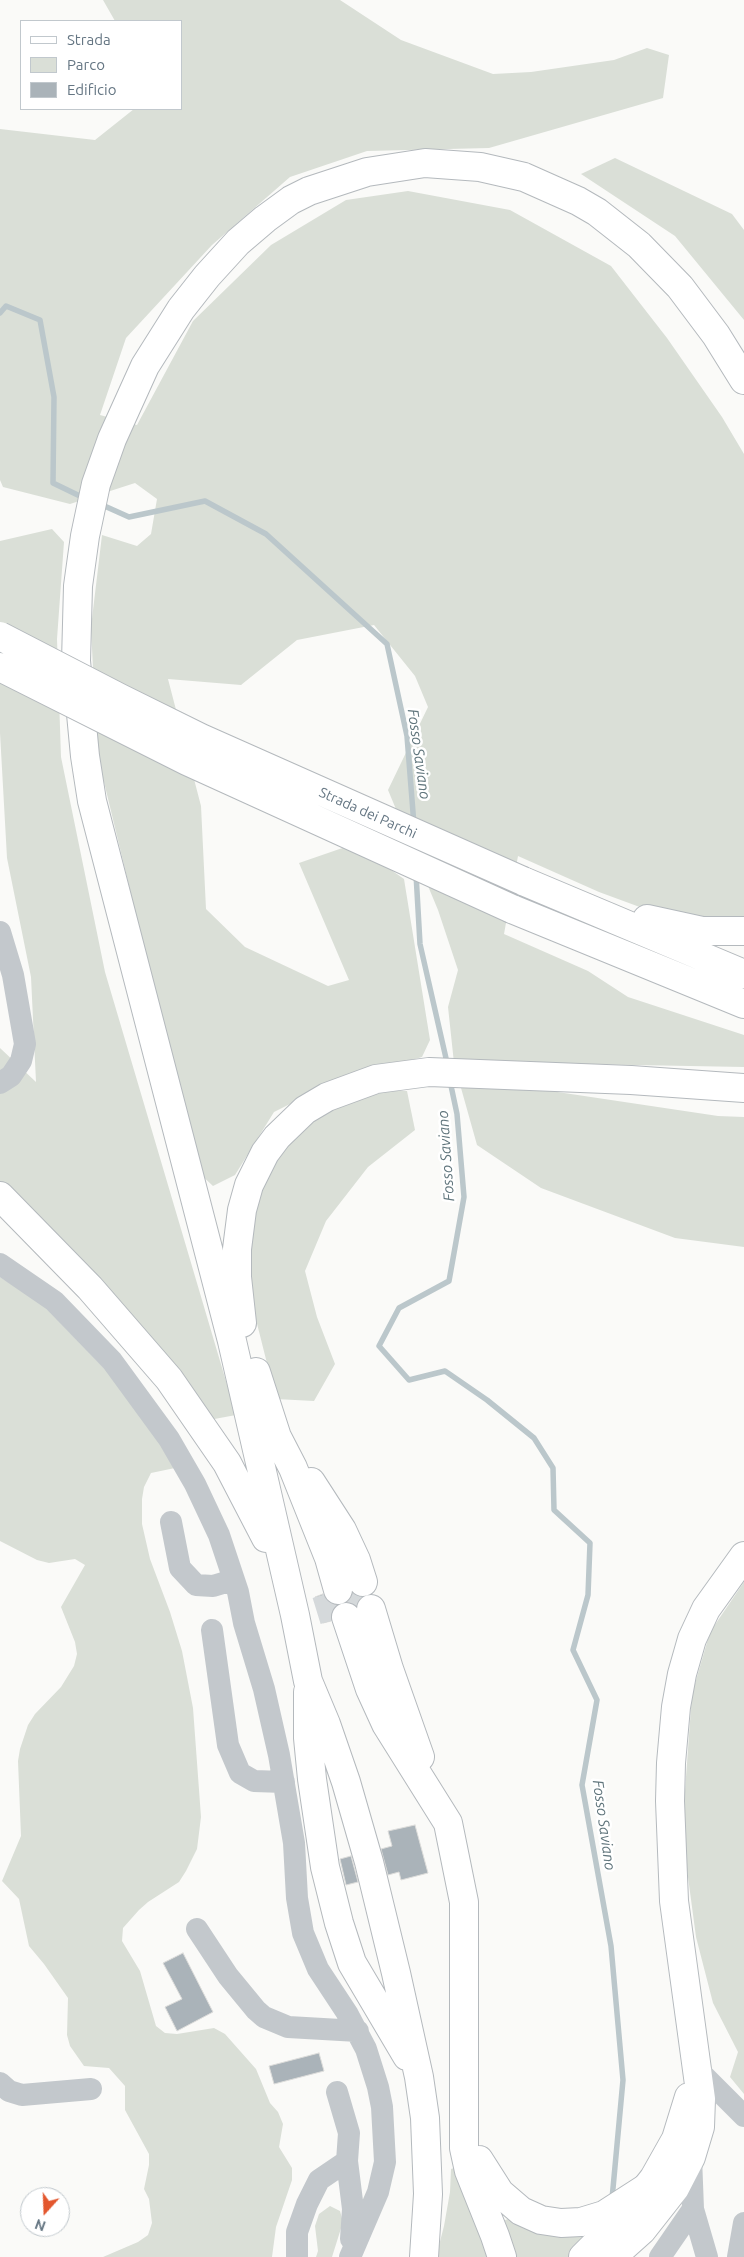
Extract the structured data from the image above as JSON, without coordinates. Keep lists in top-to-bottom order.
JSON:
{
  "streets": {
    "main road": ["Strada dei Parchi"]
  },
  "water": ["Fosso Saviano"],
  "legend": ["Strada", "Parco", "Edificio"],
  "north": "bottom"
}
